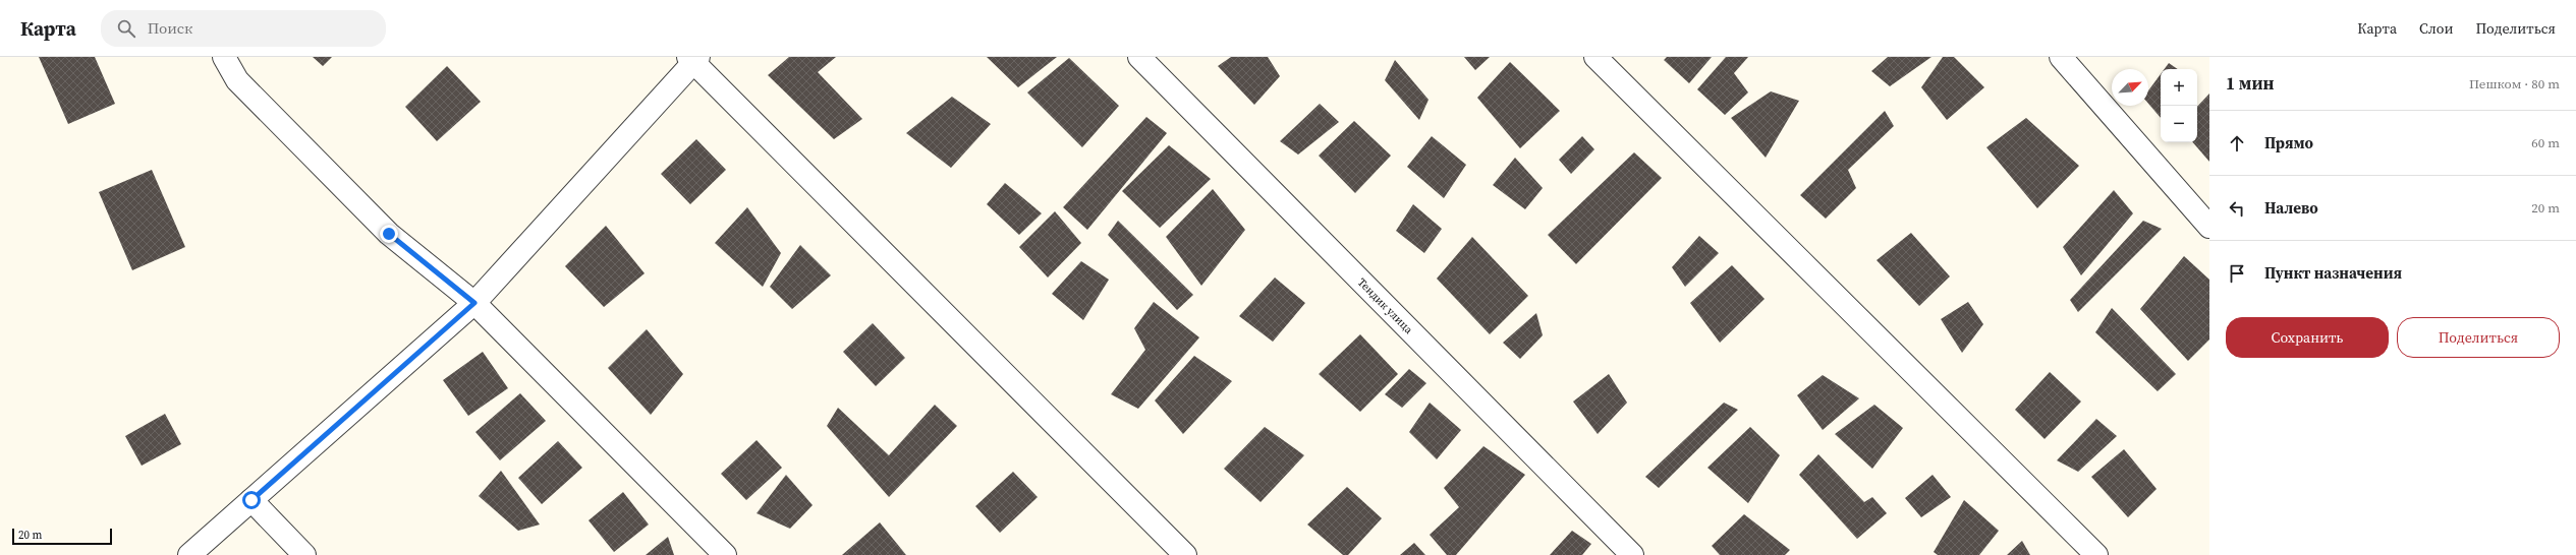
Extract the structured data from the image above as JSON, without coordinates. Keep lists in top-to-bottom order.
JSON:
{
  "streets": {
    "street": ["Тендик улица"]
  },
  "scale_bar": "20 m",
  "north": "top right",
  "page": {
    "header": "Карта",
    "search": "Поиск",
    "nav": ["Карта", "Слои", "Поделиться"],
    "heading": ["1 мин", "Пешком · 80 m"],
    "map_buttons": ["+", "−"],
    "list": [
      ["Прямо", "60 m"],
      ["Налево", "20 m"],
      "Пункт назначения"
    ],
    "buttons": ["Сохранить", "Поделиться"],
    "scale": "20 m"
  }
}
